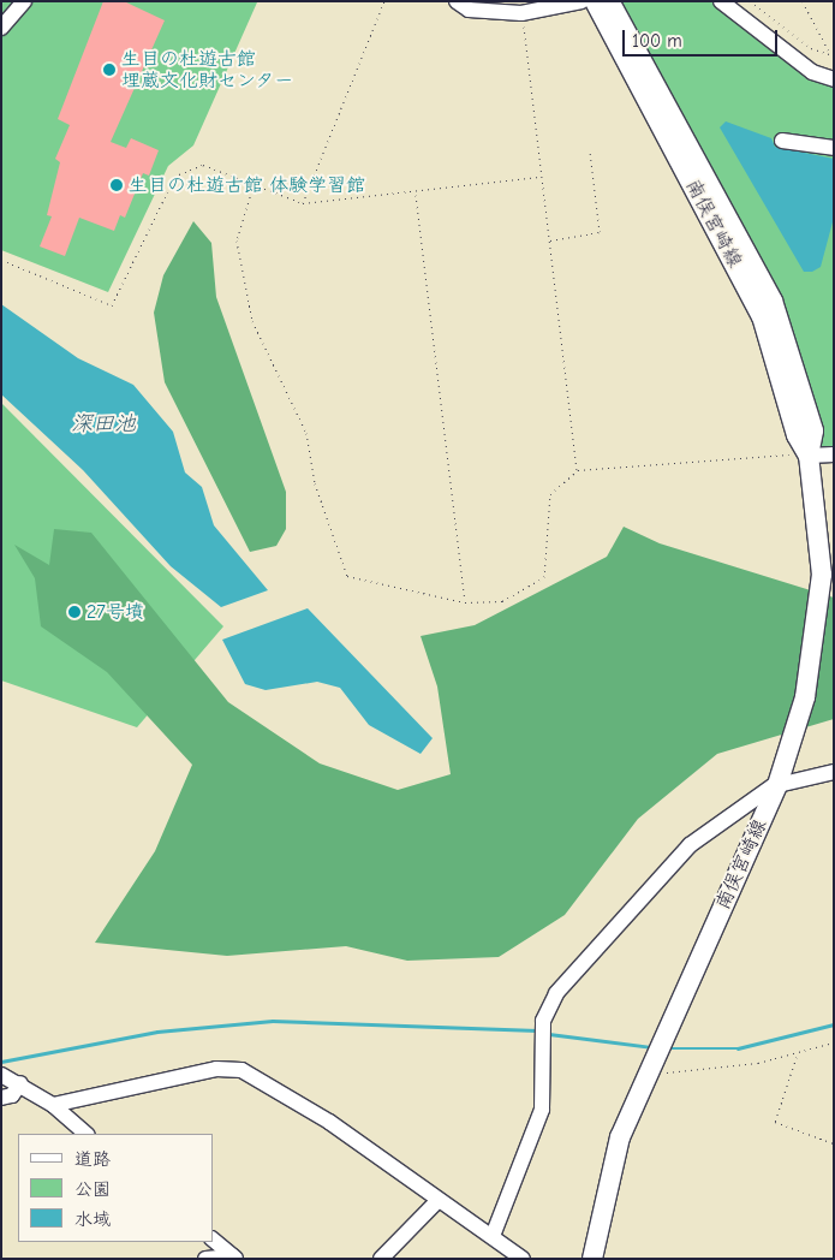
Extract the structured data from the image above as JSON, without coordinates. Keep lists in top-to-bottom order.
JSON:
{
  "streets": {
    "main road": ["南俣宮崎線"]
  },
  "water": ["深田池"],
  "places": ["生目の杜遊古館 埋蔵文化財センター", "生目の杜遊古館 体験学習館", "27号墳"],
  "legend": ["道路", "公園", "水域"],
  "scale_bar": "100 m"
}
